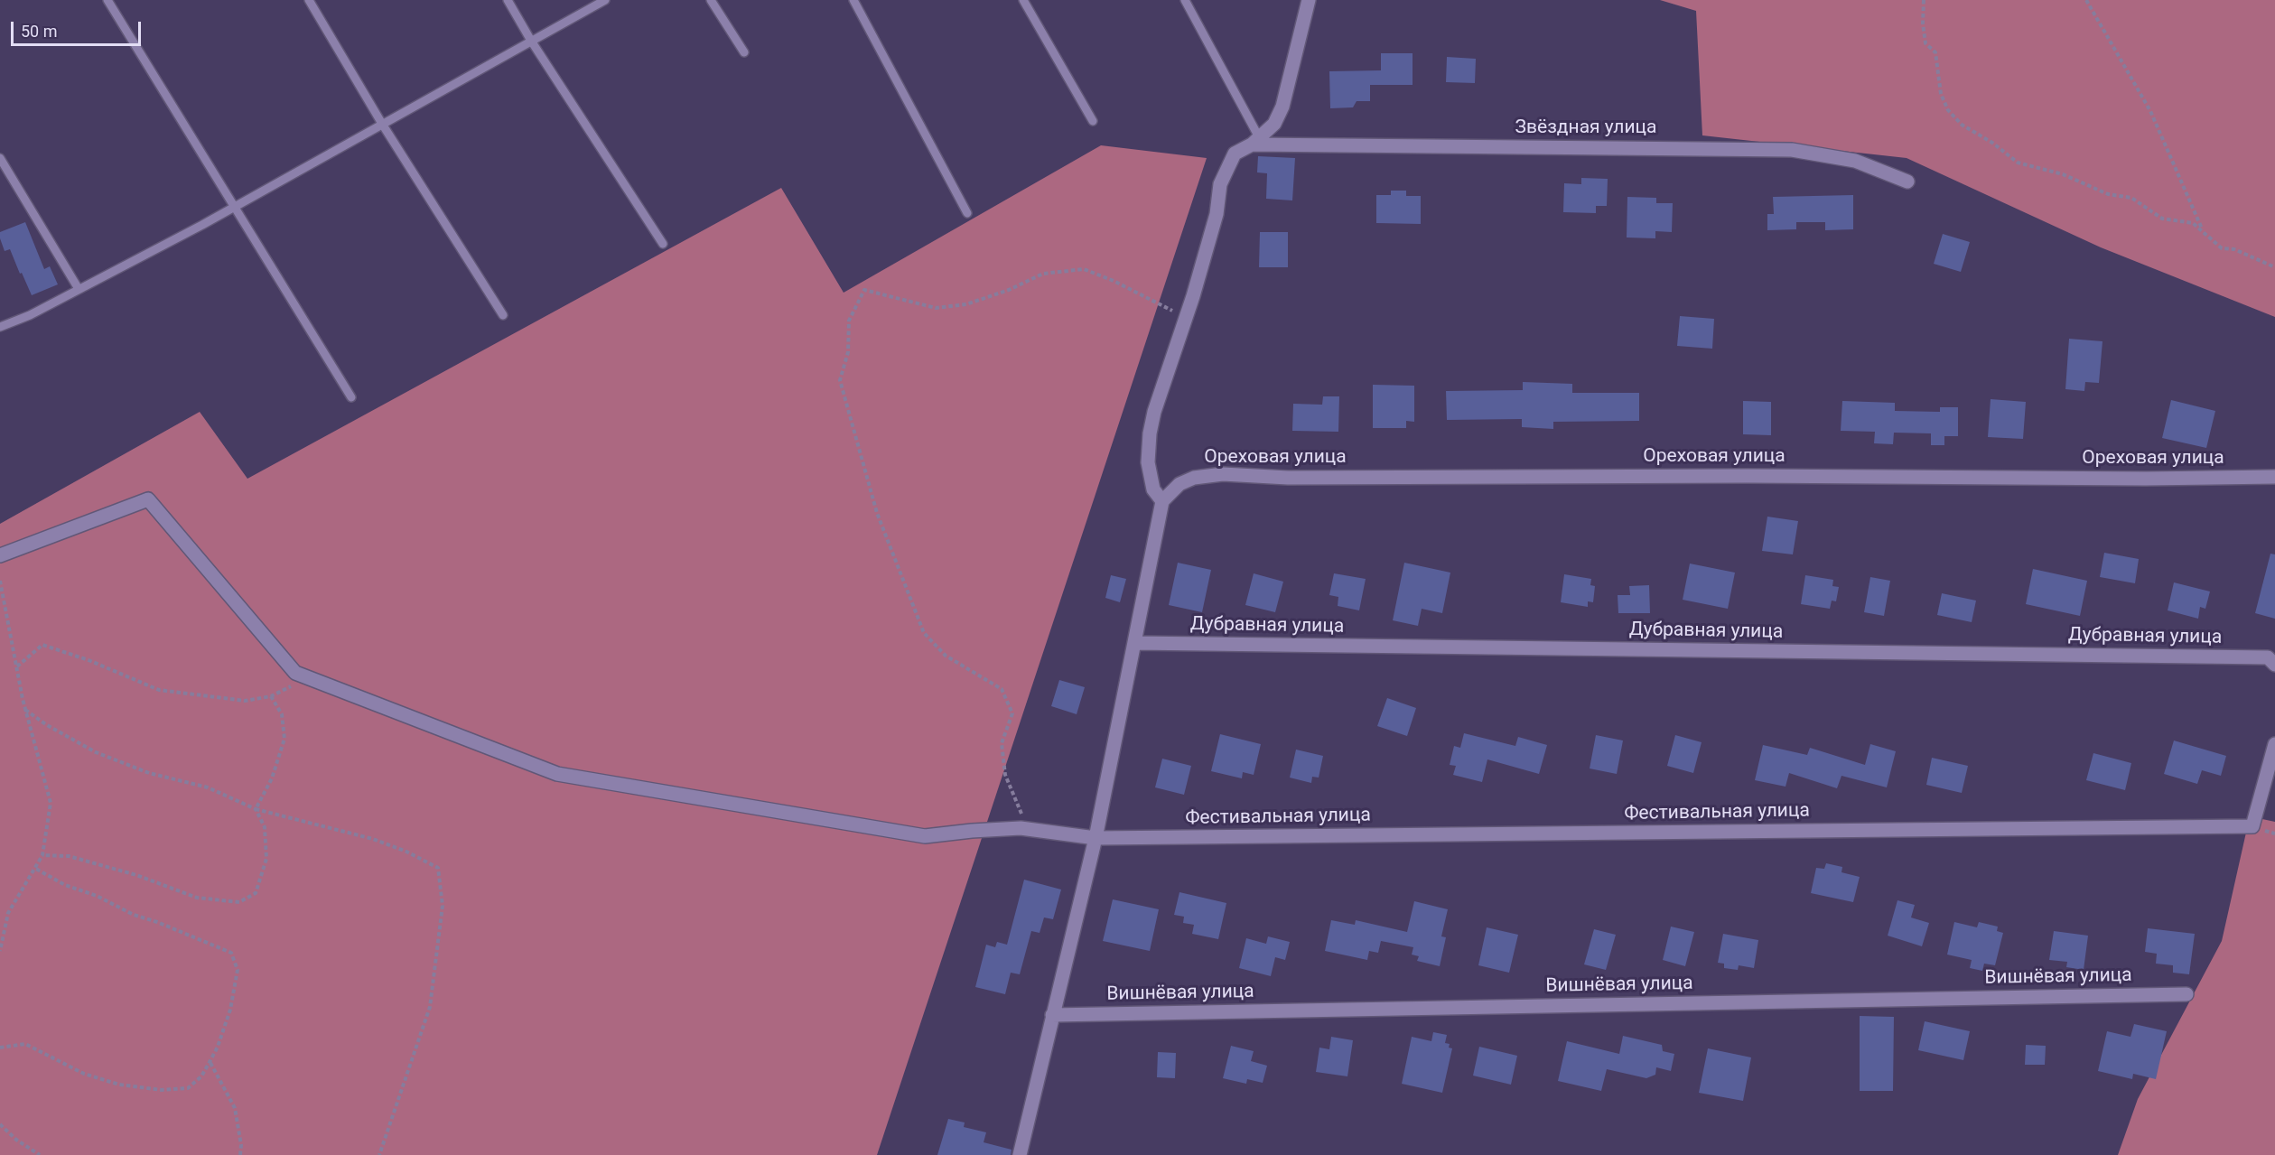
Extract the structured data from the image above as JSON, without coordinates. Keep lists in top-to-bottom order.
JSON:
{
  "streets": {
    "street": [
      "Звёздная улица",
      "Ореховая улица",
      "Дубравная улица",
      "Фестивальная улица",
      "Вишнёвая улица"
    ]
  },
  "scale_bar": "50 m"
}
